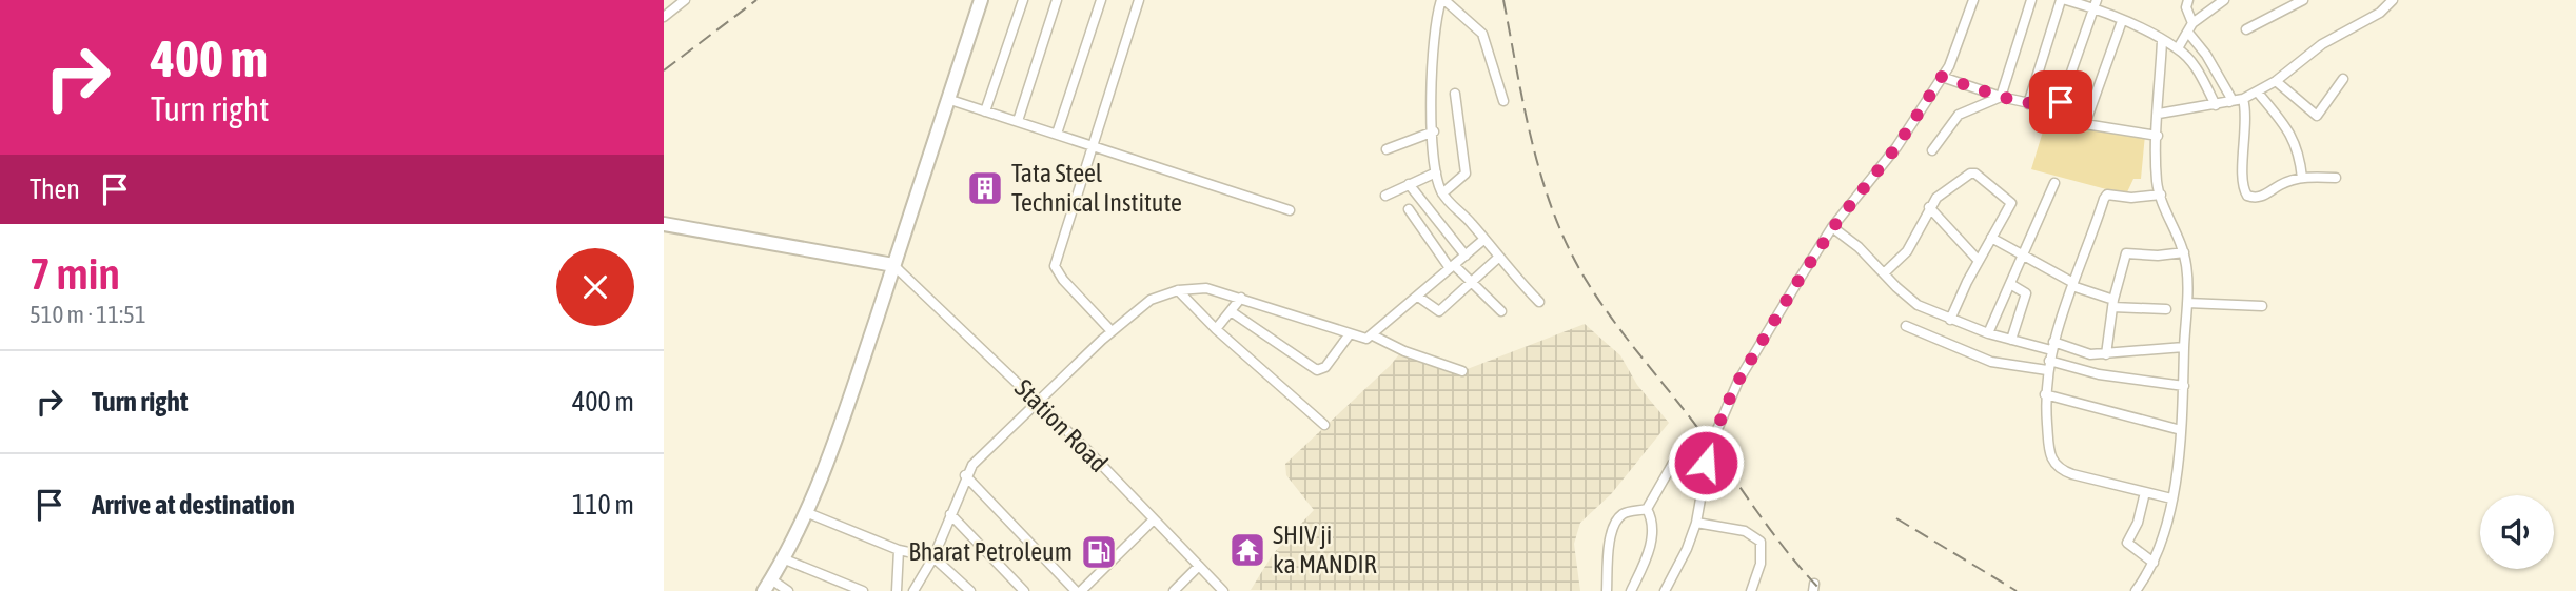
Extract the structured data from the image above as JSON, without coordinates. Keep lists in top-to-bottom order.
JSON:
{
  "streets": {
    "street": ["Station Road"]
  },
  "places": {
    "building": ["Tata Steel Technical Institute"],
    "temple": ["SHIV ji ka MANDIR"],
    "fuel station": ["Bharat Petroleum"]
  },
  "page": {
    "turn": ["400 m", "Turn right"],
    "then": "Then",
    "heading": ["7 min", "510 m · 11:51"],
    "list": [
      {
        "name": "Turn right",
        "value": "400 m"
      },
      {
        "name": "Arrive at destination",
        "value": "110 m"
      }
    ]
  }
}
